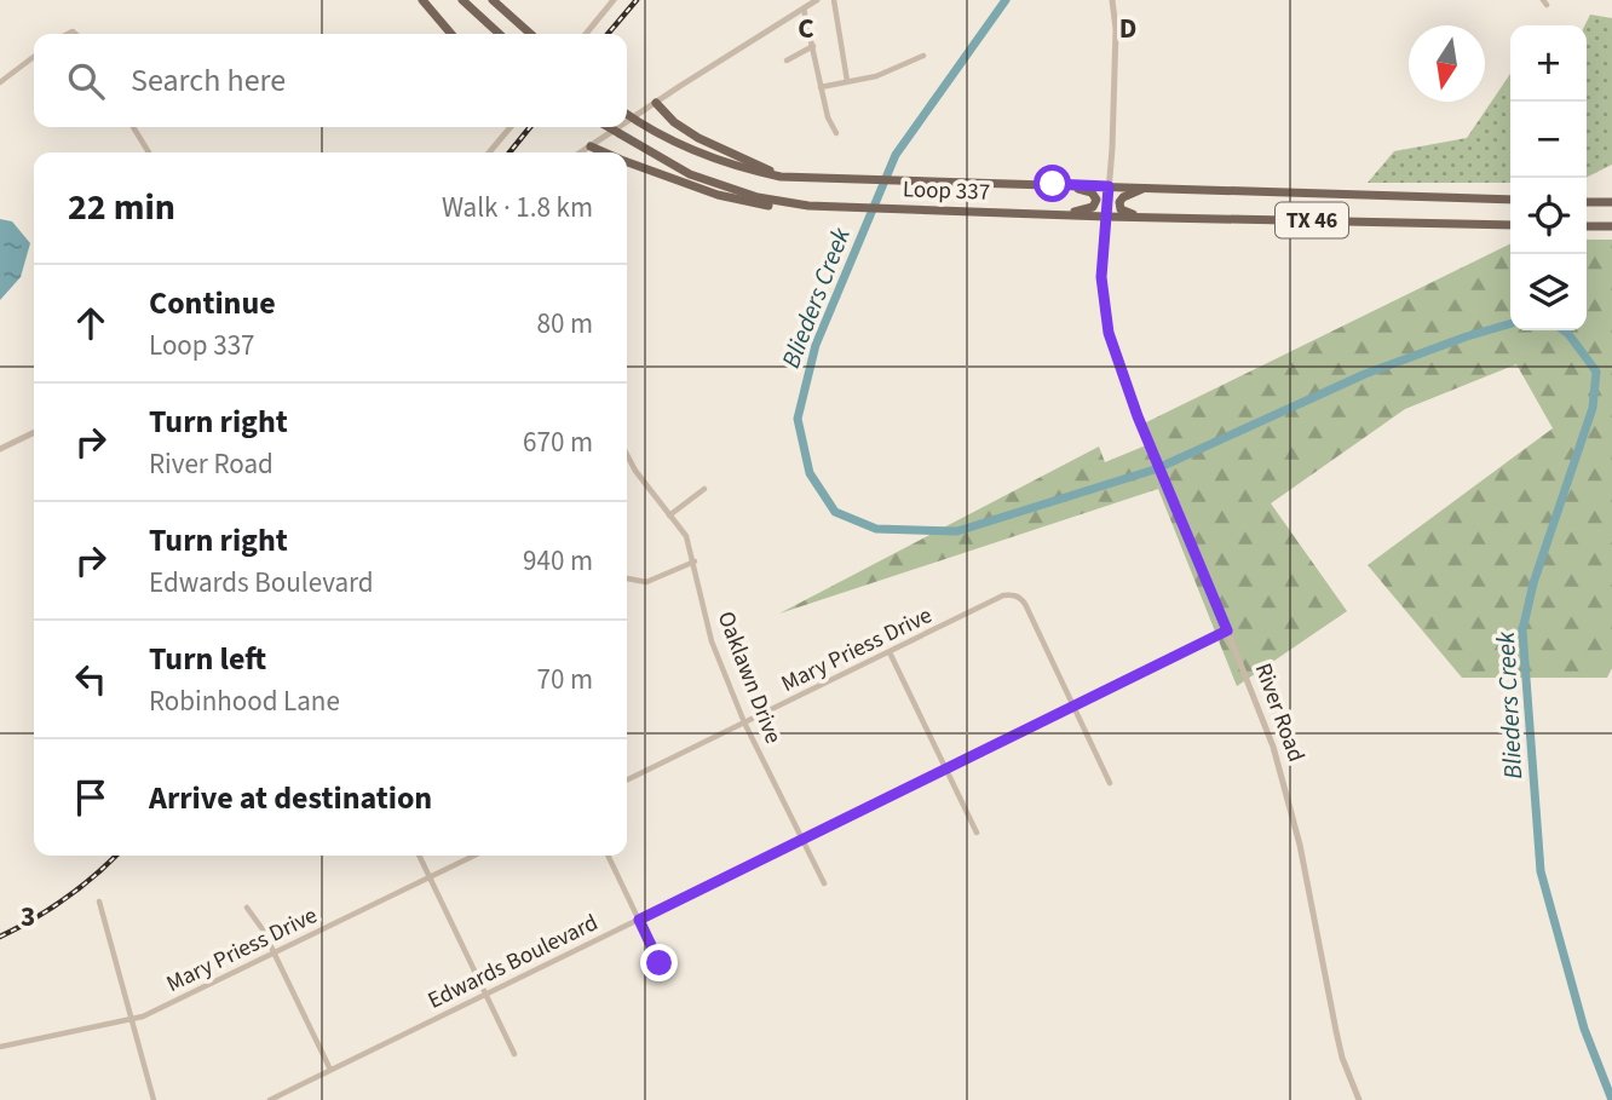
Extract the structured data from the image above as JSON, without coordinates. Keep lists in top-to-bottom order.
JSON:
{
  "streets": {
    "main road": ["Loop 337", "TX 46"],
    "street": [
      "Mary Priess Drive",
      "Oaklawn Drive",
      "River Road",
      "Edwards Boulevard"
    ]
  },
  "crossings": [
    ["Loop 337", "River Road"],
    ["Mary Priess Drive", "Oaklawn Drive"],
    ["Mary Priess Drive", "Edwards Boulevard"],
    ["Oaklawn Drive", "Edwards Boulevard"],
    ["River Road", "Edwards Boulevard"]
  ],
  "water": ["Blieders Creek"],
  "north": "bottom",
  "page": {
    "map_buttons": ["+", "−"],
    "search": "Search here",
    "heading": ["22 min", "Walk · 1.8 km"],
    "list": [
      ["Continue", "Loop 337", "80 m"],
      ["Turn right", "River Road", "670 m"],
      ["Turn right", "Edwards Boulevard", "940 m"],
      ["Turn left", "Robinhood Lane", "70 m"],
      "Arrive at destination"
    ]
  },
  "grid": {
    "columns": ["C", "D"],
    "rows": ["3"]
  }
}
